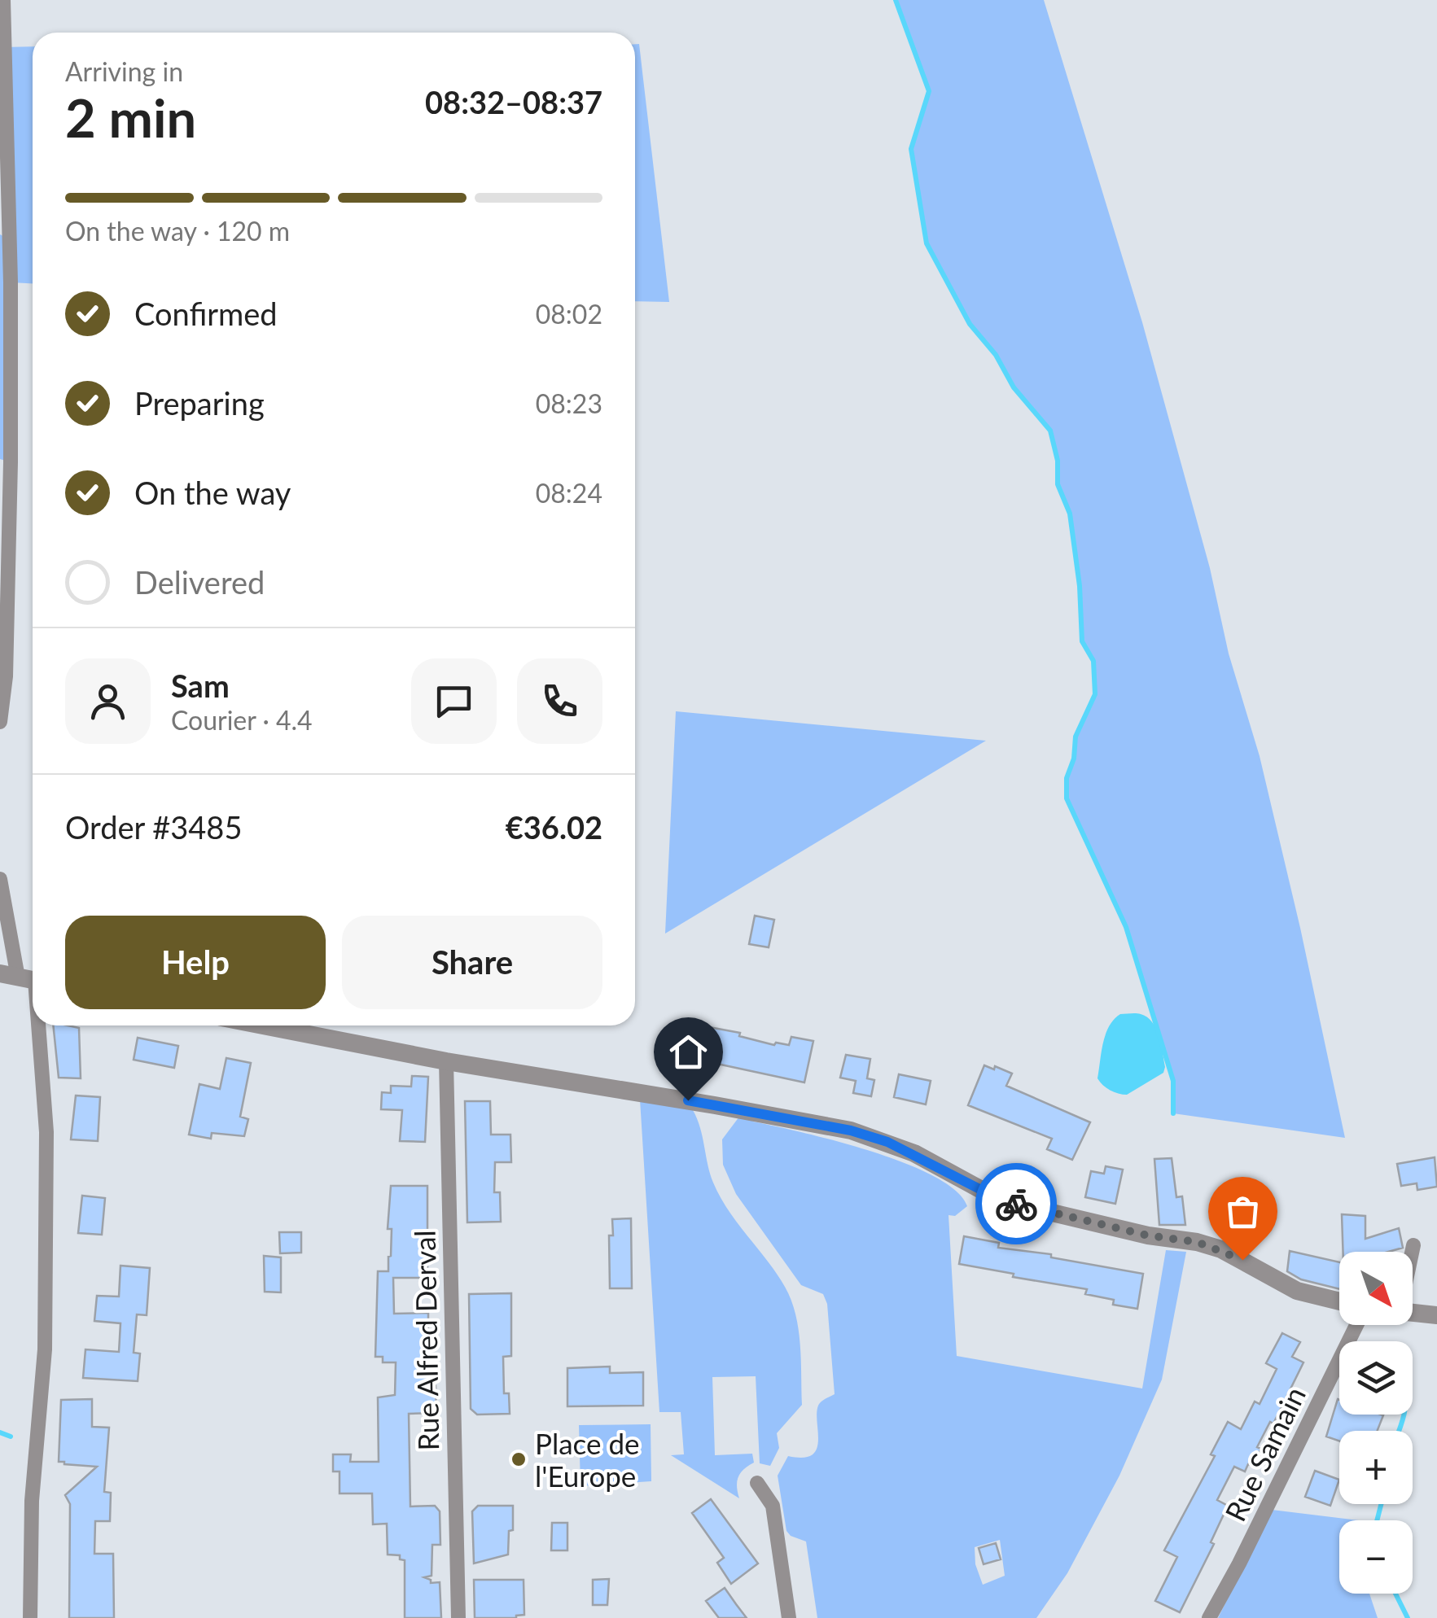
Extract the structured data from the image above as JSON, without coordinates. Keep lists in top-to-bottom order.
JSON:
{
  "streets": {
    "street": ["Rue Alfred Derval", "Rue Samain"]
  },
  "places": ["Place de l'Europe"],
  "north": "bottom right",
  "page": {
    "heading": ["2 min", "Arriving in", "08:32–08:37"],
    "panel": [
      "Sam",
      "Courier · 4.4",
      "Order #3485",
      "€36.02"
    ],
    "bar": "On the way · 120 m",
    "list": [
      ["Confirmed", "08:02"],
      ["Preparing", "08:23"],
      ["On the way", "08:24"],
      "Delivered"
    ],
    "buttons": ["Help", "Share"],
    "map_buttons": ["+", "−"]
  }
}
